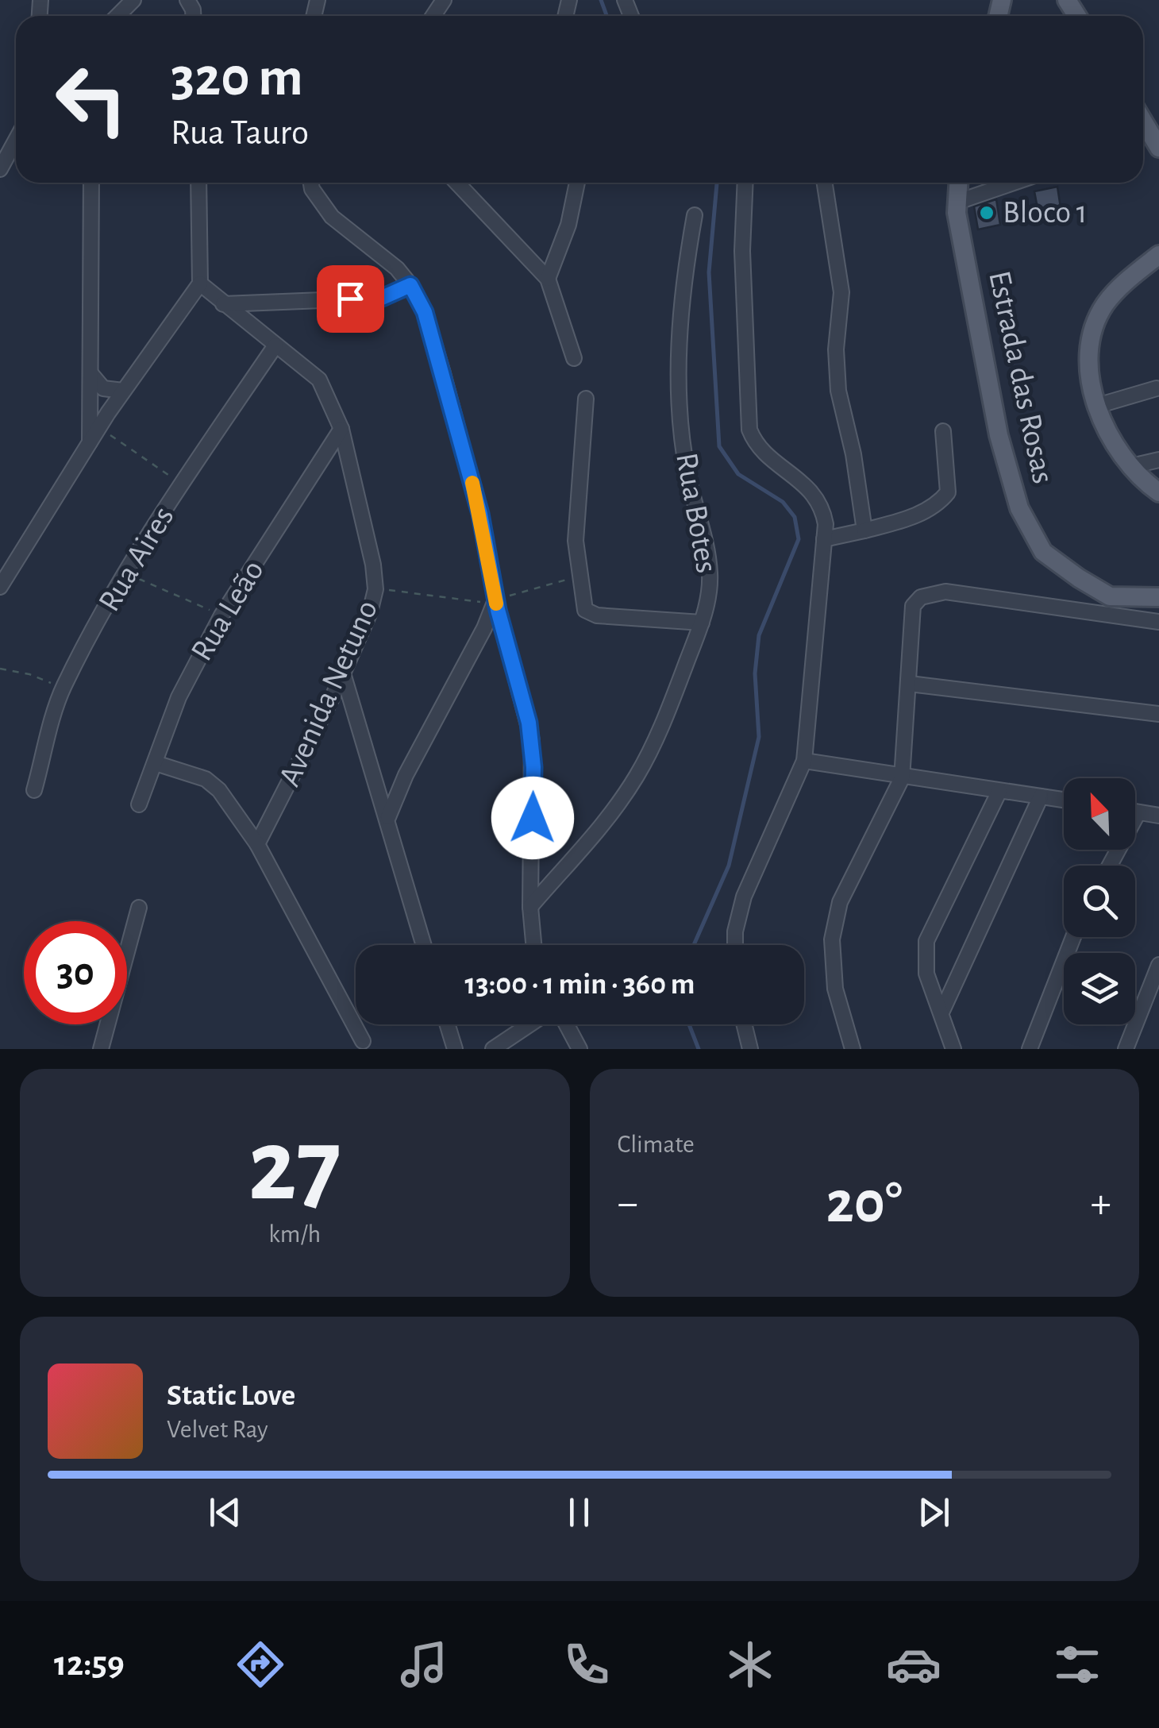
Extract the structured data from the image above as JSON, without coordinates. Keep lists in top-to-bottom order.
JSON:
{
  "streets": {
    "main road": ["Estrada das Rosas"],
    "street": [
      "Rua Botes",
      "Rua Aires",
      "Rua Leão",
      "Avenida Netuno"
    ]
  },
  "crossings": [
    ["Rua Aires", "Avenida Netuno"],
    ["Rua Leão", "Avenida Netuno"]
  ],
  "places": ["Bloco 1"],
  "north": "top left",
  "page": {
    "turn": ["320 m", "Rua Tauro"],
    "limit": "30",
    "trip": "13:00 · 1 min · 360 m",
    "tile": [
      ["27", "km/h"],
      "Climate"
    ],
    "heat": ["−", "20°", "+"],
    "song": ["Static Love", "Velvet Ray"],
    "tabs": "12:59"
  }
}
